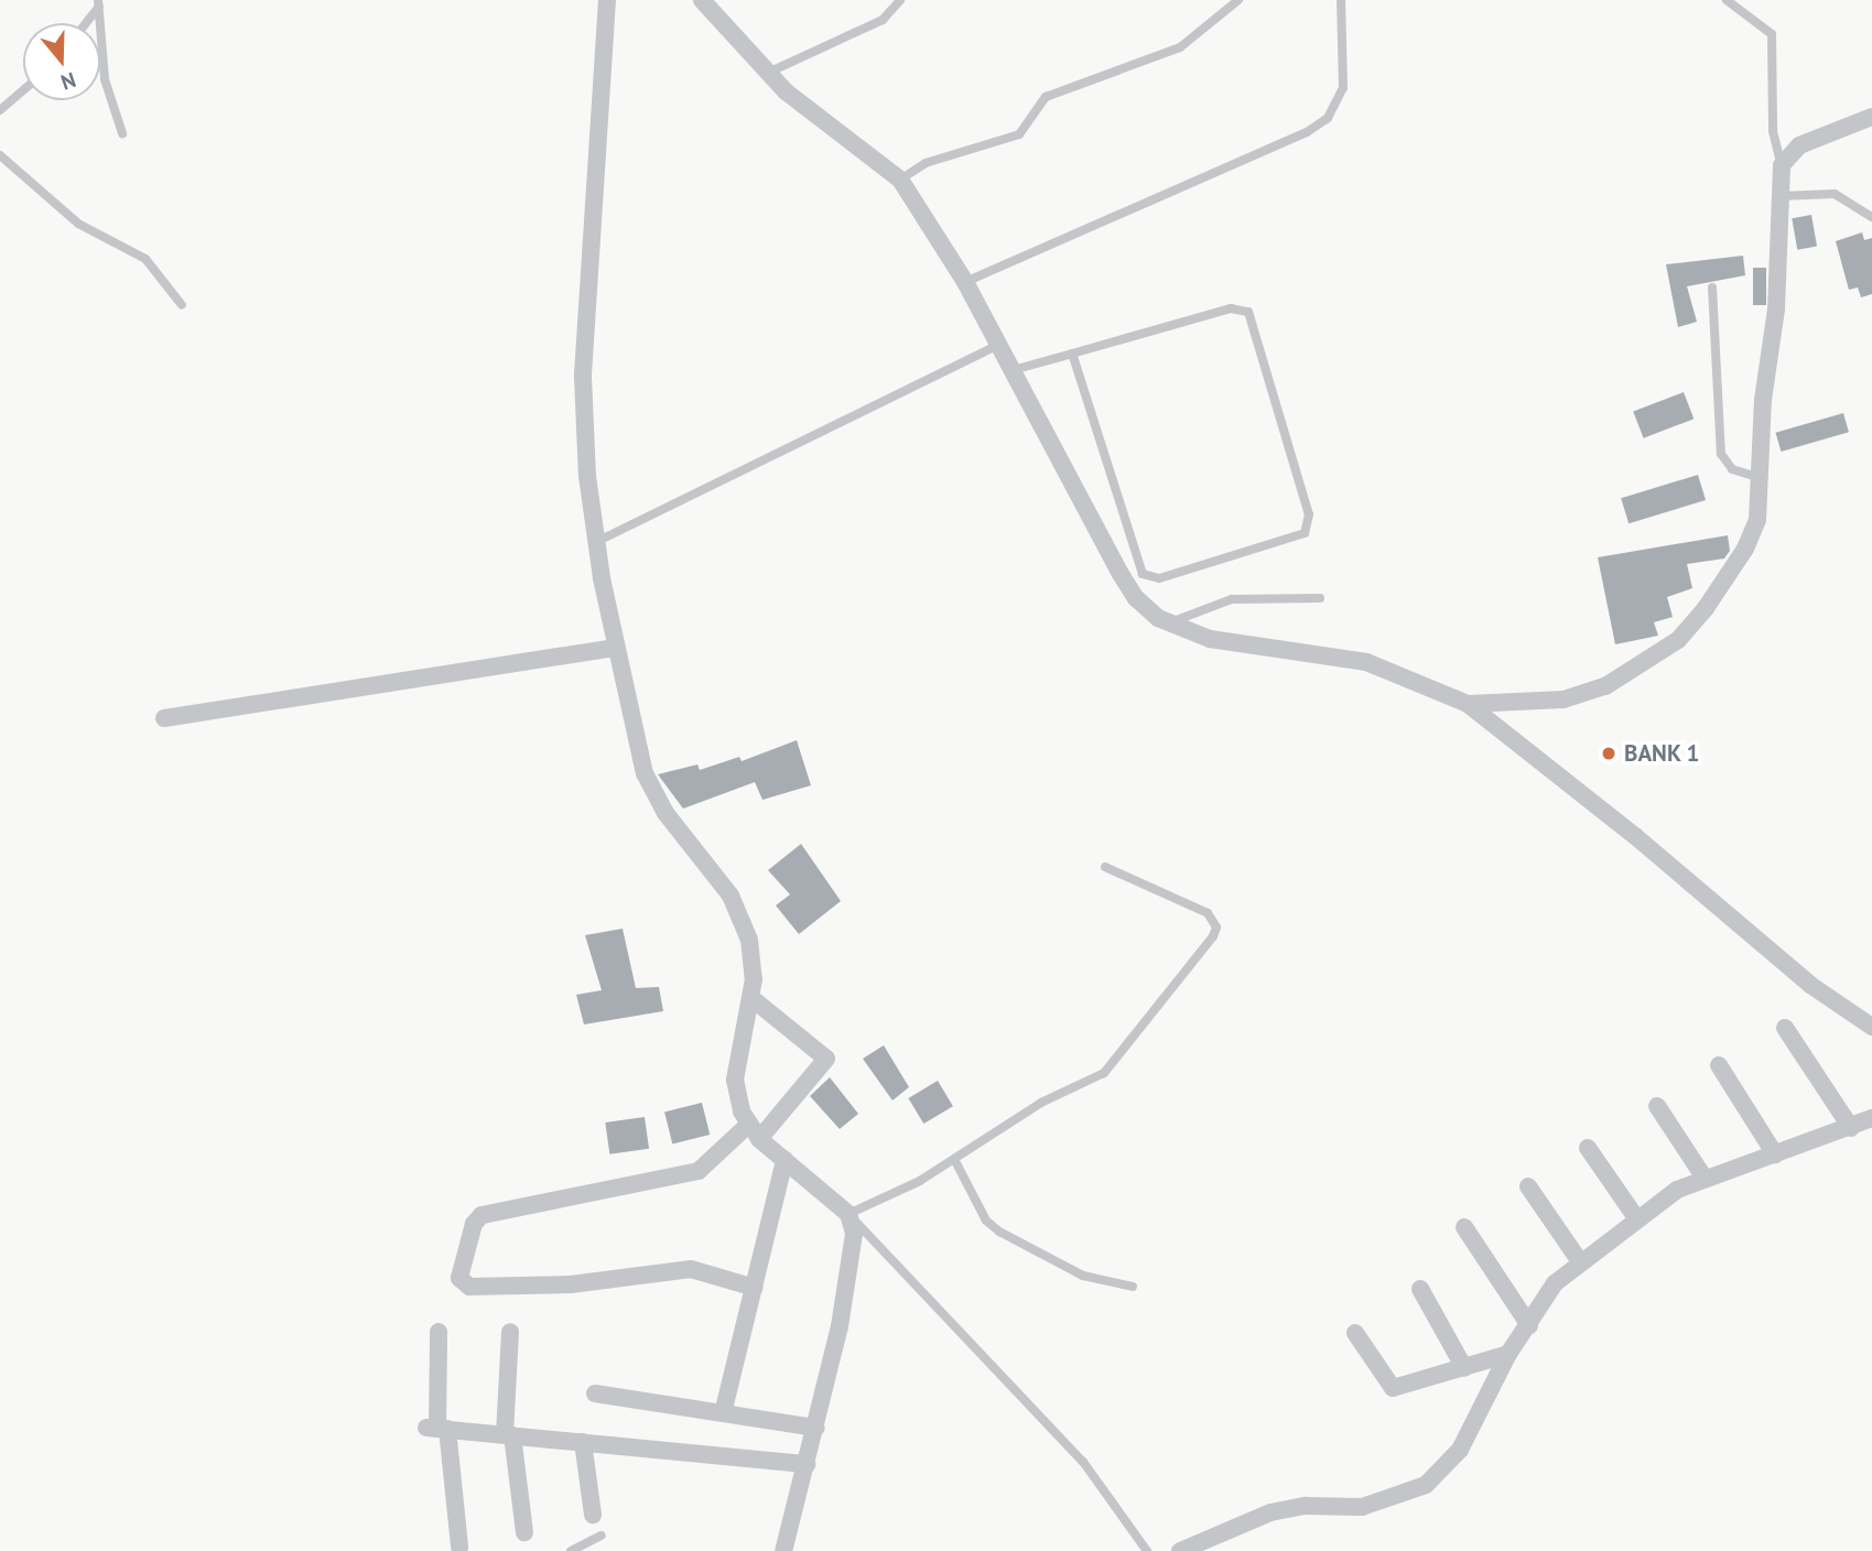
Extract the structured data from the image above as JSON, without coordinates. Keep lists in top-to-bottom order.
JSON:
{
  "places": ["BANK 1"],
  "north": "bottom"
}
